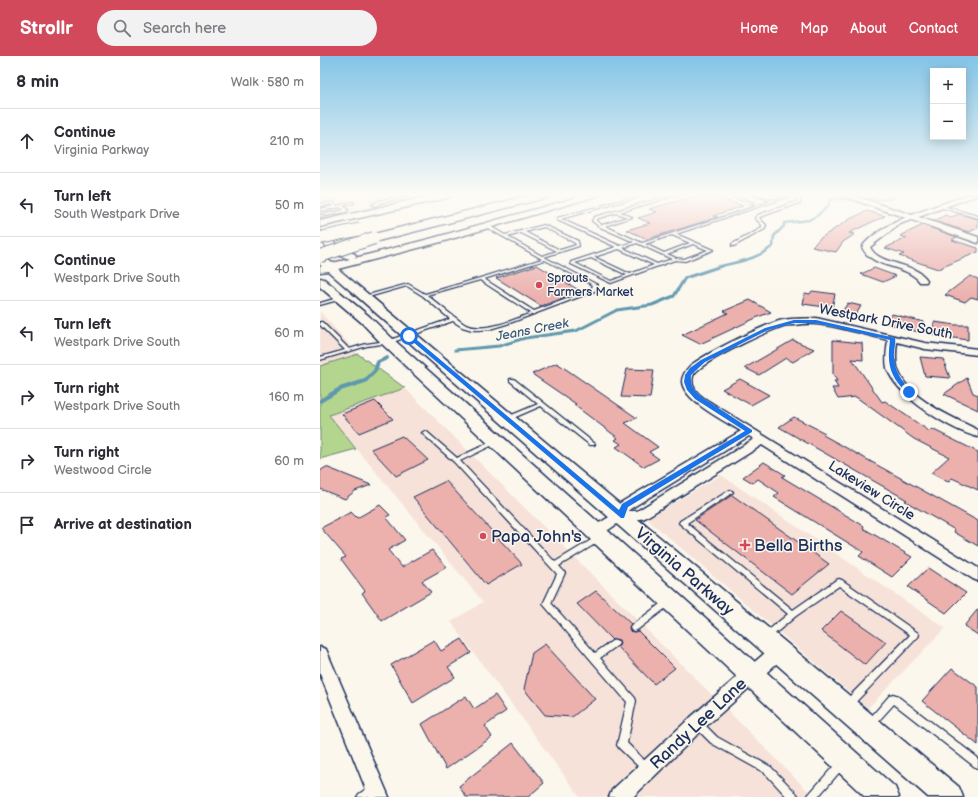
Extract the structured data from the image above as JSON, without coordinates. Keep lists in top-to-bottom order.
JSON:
{
  "streets": {
    "main road": ["Virginia Parkway"],
    "street": ["Westpark Drive South", "Lakeview Circle", "Randy Lee Lane"]
  },
  "crossings": [
    ["Westpark Drive South", "Lakeview Circle"],
    ["Virginia Parkway", "Randy Lee Lane"]
  ],
  "water": ["Jeans Creek"],
  "places": {
    "other": ["Sprouts Farmers Market", "Papa John's"],
    "health": ["Bella Births"]
  },
  "page": {
    "header": "Strollr",
    "search": "Search here",
    "nav": [
      "Home",
      "Map",
      "About",
      "Contact"
    ],
    "heading": ["8 min", "Walk · 580 m"],
    "map_buttons": ["+", "−"],
    "list": [
      ["Continue", "Virginia Parkway", "210 m"],
      ["Turn left", "South Westpark Drive", "50 m"],
      ["Continue", "Westpark Drive South", "40 m"],
      ["Turn left", "Westpark Drive South", "60 m"],
      ["Turn right", "Westpark Drive South", "160 m"],
      ["Turn right", "Westwood Circle", "60 m"],
      "Arrive at destination"
    ]
  }
}
